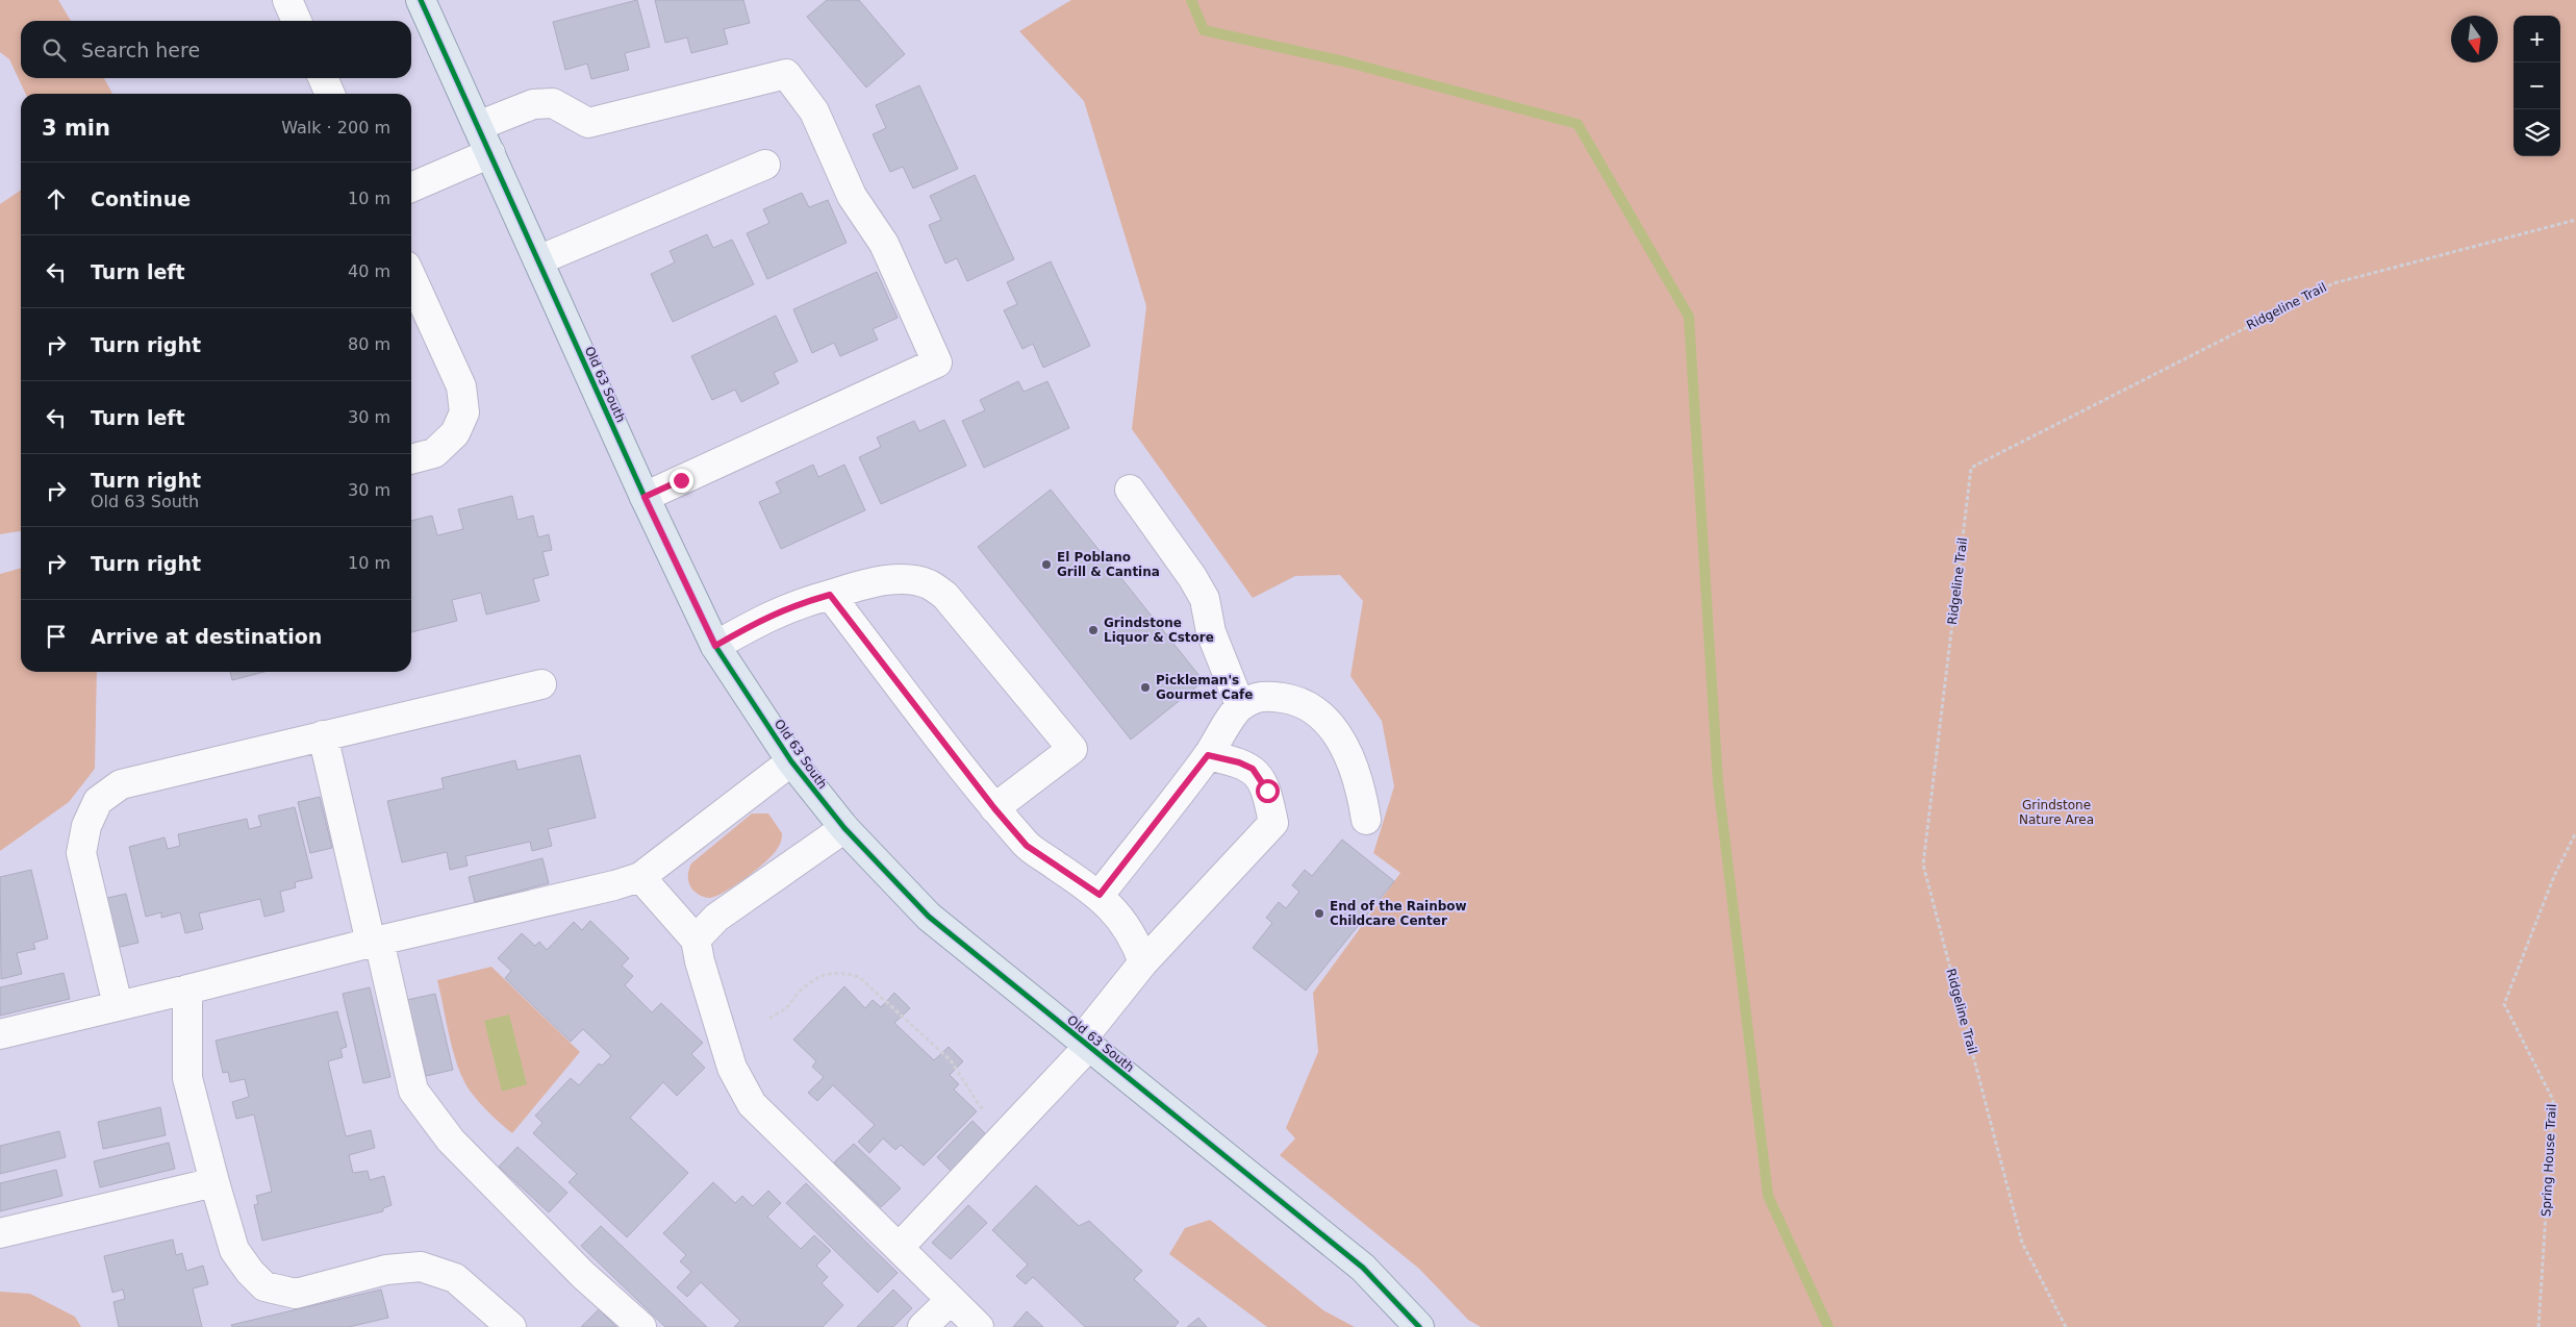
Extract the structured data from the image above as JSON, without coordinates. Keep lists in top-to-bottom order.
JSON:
{
  "streets": {
    "main road": ["Old 63 South"],
    "path": ["Ridgeline Trail", "Spring House Trail"]
  },
  "parks": ["Grindstone Nature Area"],
  "places": [
    "El Poblano Grill & Cantina",
    "Grindstone Liquor & Cstore",
    "Pickleman's Gourmet Cafe",
    "End of the Rainbow Childcare Center"
  ],
  "north": "bottom",
  "page": {
    "map_buttons": ["+", "−"],
    "search": "Search here",
    "heading": ["3 min", "Walk · 200 m"],
    "list": [
      ["Continue", "10 m"],
      ["Turn left", "40 m"],
      ["Turn right", "80 m"],
      ["Turn left", "30 m"],
      ["Turn right", "Old 63 South", "30 m"],
      ["Turn right", "10 m"],
      "Arrive at destination"
    ]
  }
}
